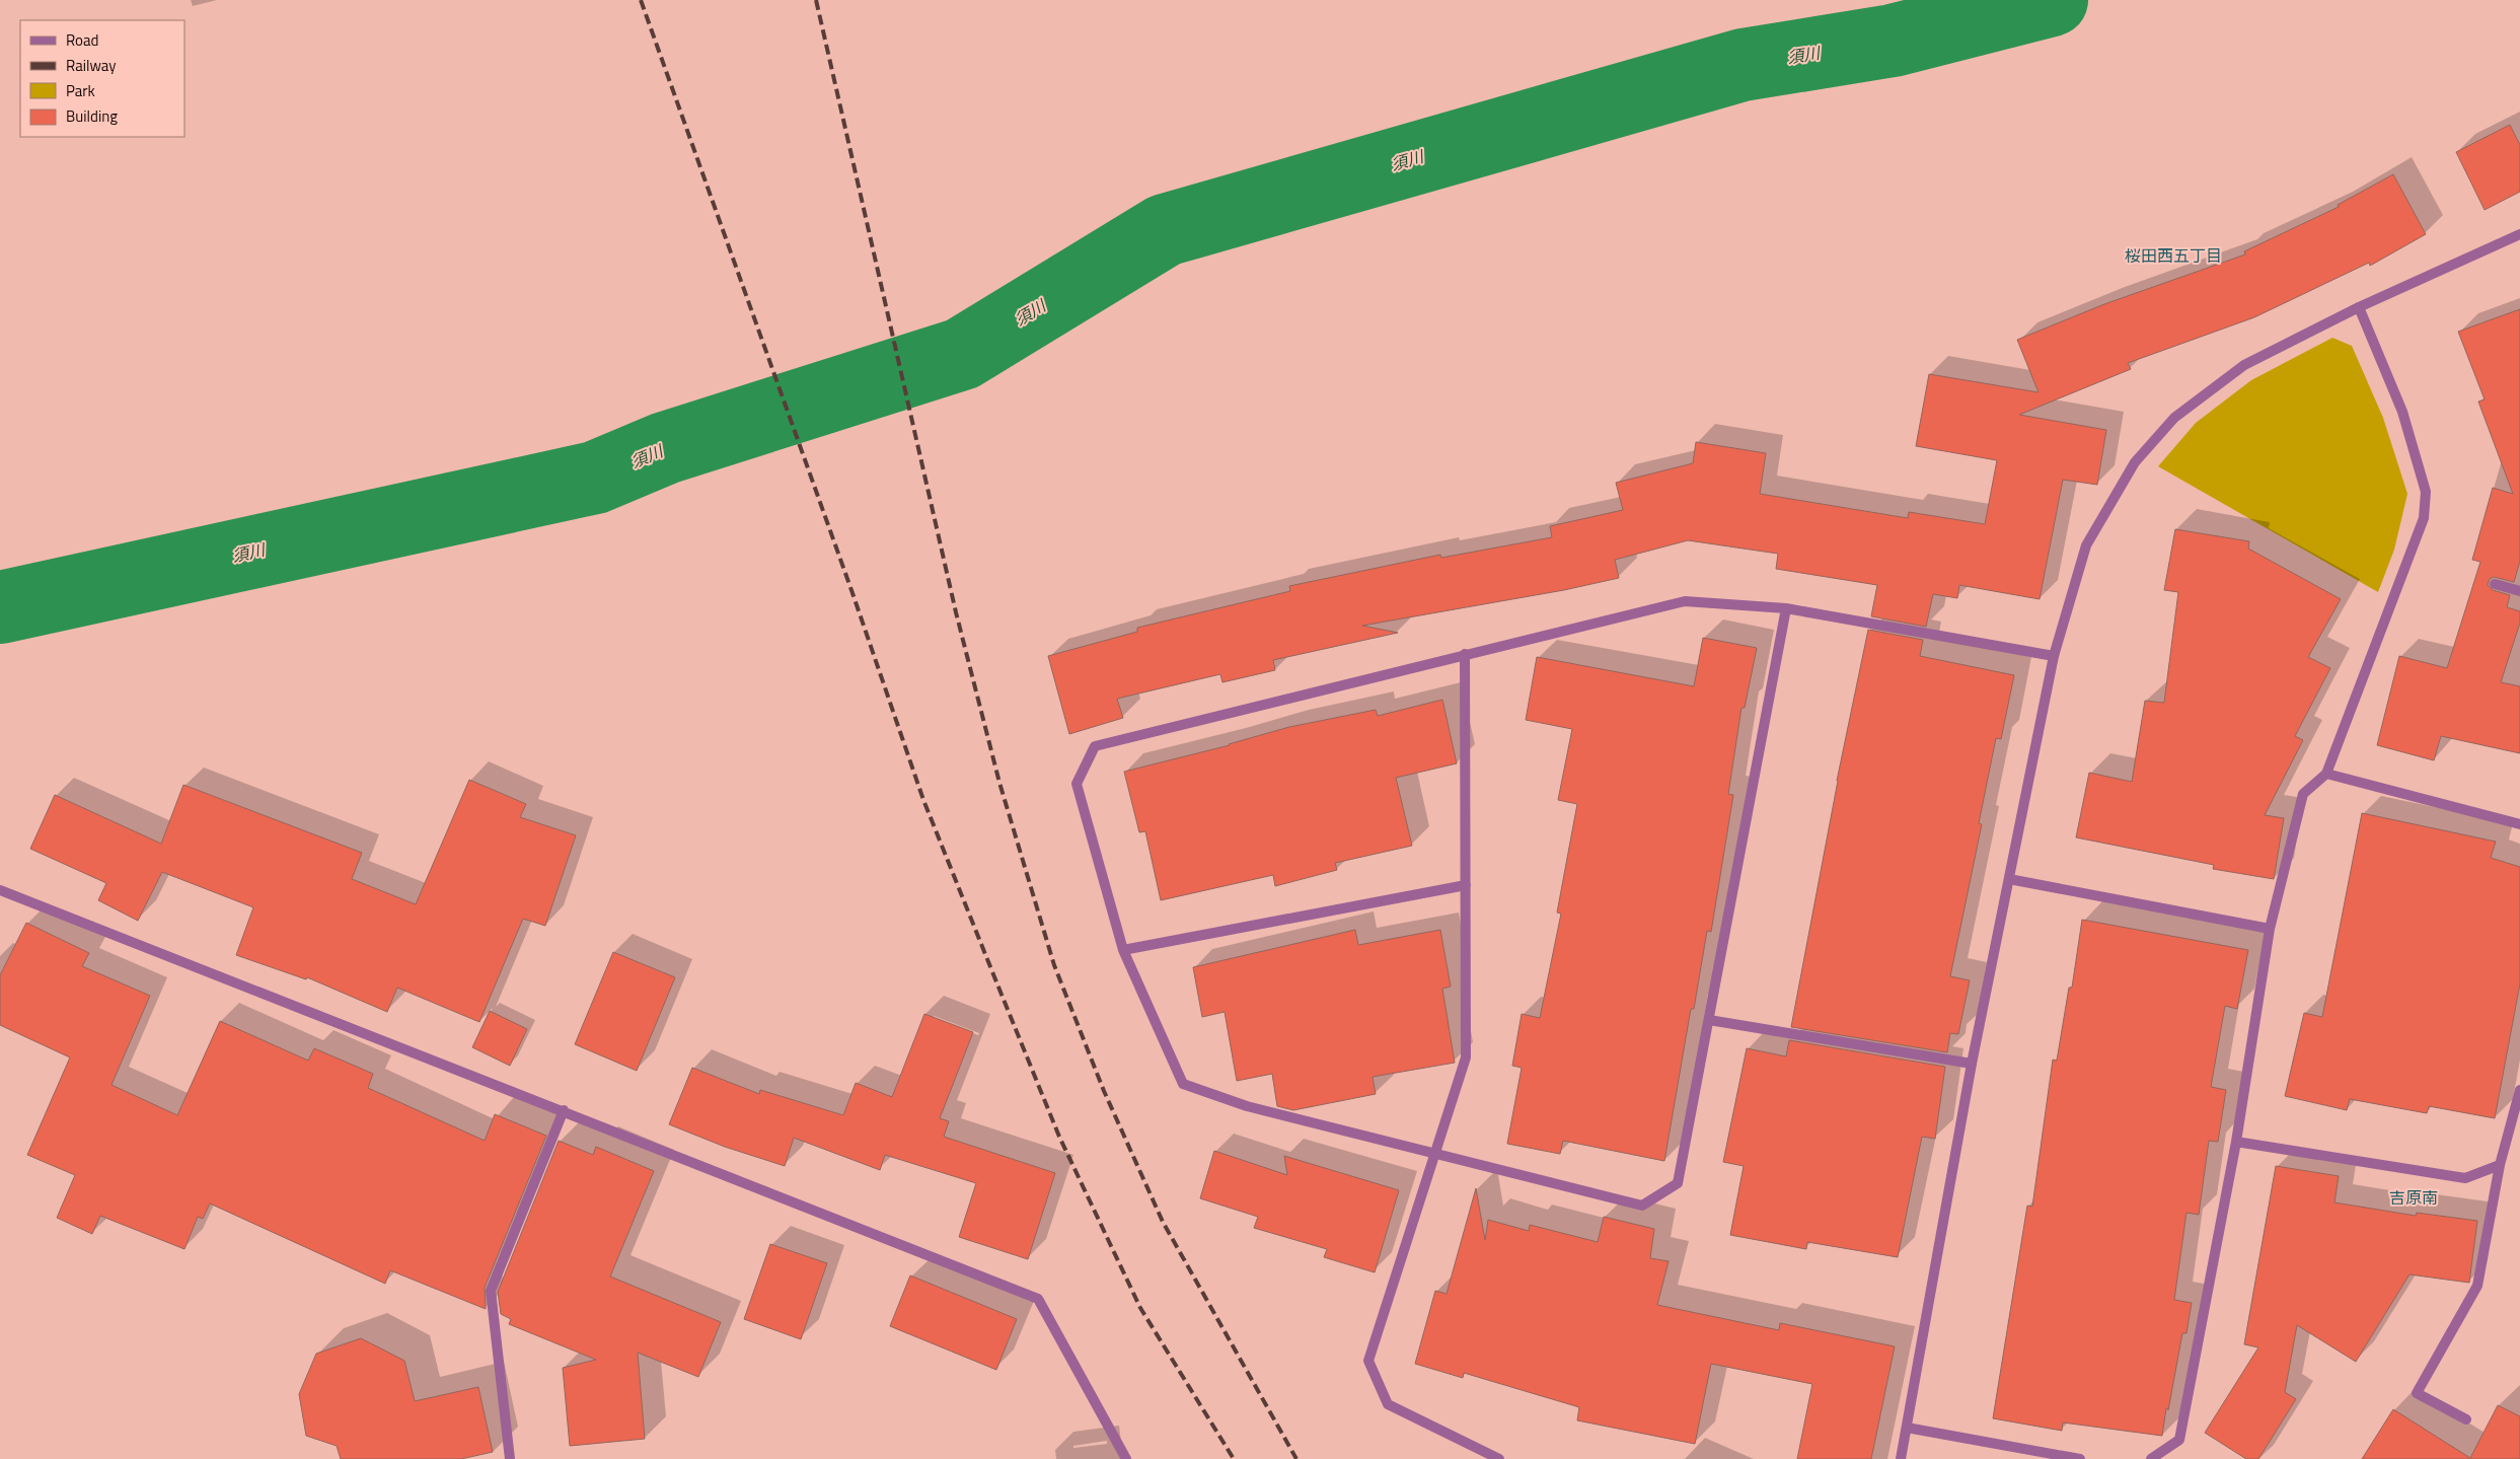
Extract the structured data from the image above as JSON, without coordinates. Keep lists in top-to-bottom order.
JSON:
{
  "districts": ["桜田西五丁目", "吉原南"],
  "water": ["須川"],
  "legend": [
    "Road",
    "Railway",
    "Park",
    "Building"
  ]
}
